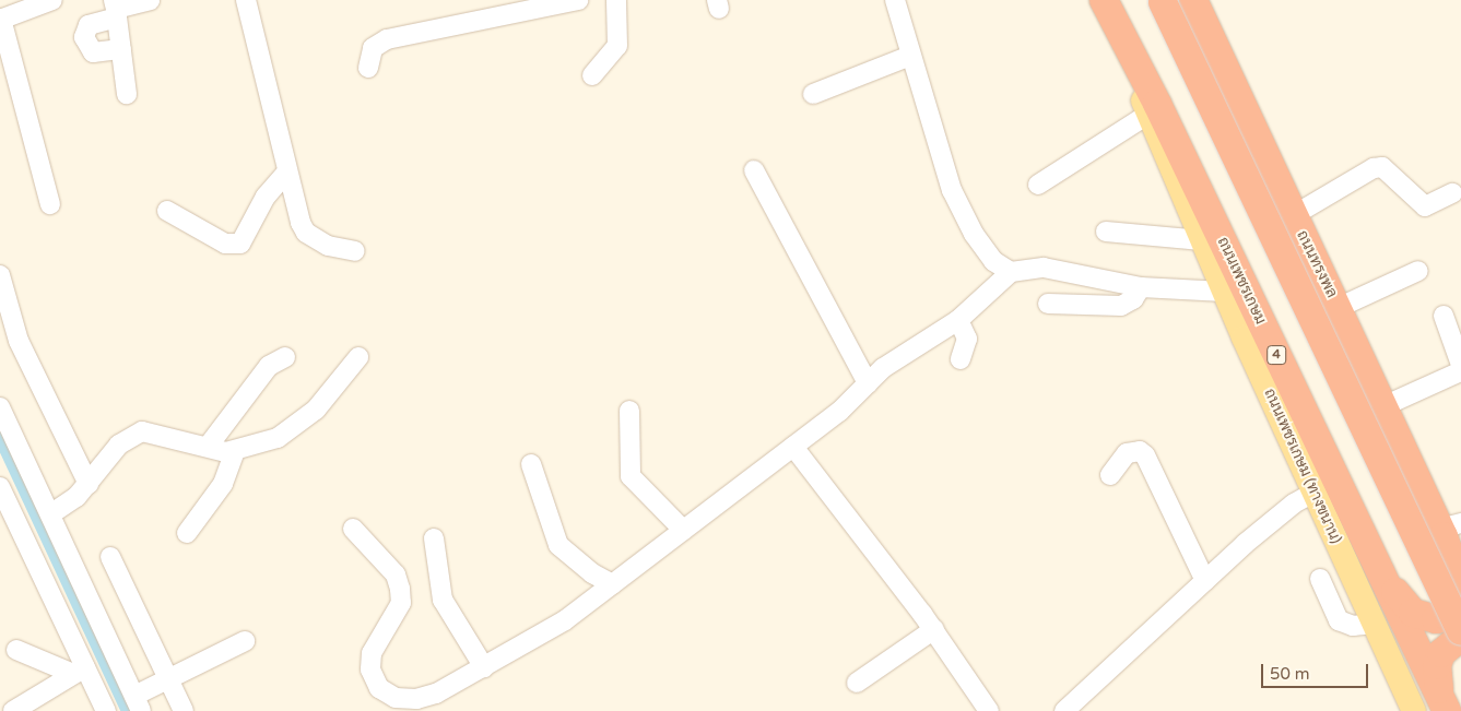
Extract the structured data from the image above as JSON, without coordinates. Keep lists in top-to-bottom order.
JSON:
{
  "streets": {
    "highway": ["ถนนทรงพล", "ถนนเพชรเกษม", "4"],
    "main road": ["ถนนเพชรเกษม (ทางขนาน)"]
  },
  "crossings": [
    ["ถนนเพชรเกษม", "ถนนเพชรเกษม (ทางขนาน)"]
  ],
  "scale_bar": "50 m"
}
